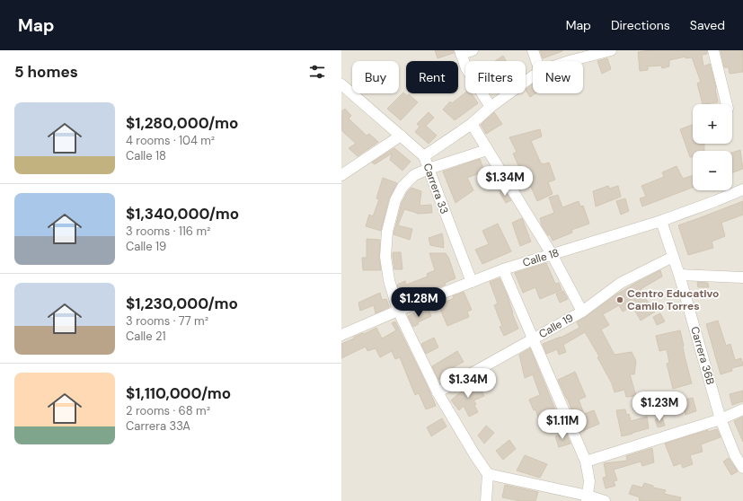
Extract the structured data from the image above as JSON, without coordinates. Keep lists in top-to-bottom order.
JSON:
{
  "streets": {
    "street": [
      "Carrera 33",
      "Calle 18",
      "Calle 19",
      "Carrera 36B"
    ]
  },
  "crossings": [
    ["Carrera 33", "Calle 18"],
    ["Calle 18", "Carrera 36B"],
    ["Calle 19", "Carrera 36B"]
  ],
  "places": ["Centro Educativo Camilo Torres"],
  "page": {
    "header": "Map",
    "nav": ["Map", "Directions", "Saved"],
    "heading": "5 homes",
    "chip": [
      "Buy",
      "Rent",
      "Filters",
      "New"
    ],
    "list": [
      {
        "name": "$1,280,000/mo",
        "note": "4 rooms · 104 m² · Calle 18"
      },
      {
        "name": "$1,340,000/mo",
        "note": "3 rooms · 116 m² · Calle 19"
      },
      {
        "name": "$1,230,000/mo",
        "note": "3 rooms · 77 m² · Calle 21"
      },
      {
        "name": "$1,110,000/mo",
        "note": "2 rooms · 68 m² · Carrera 33A"
      }
    ],
    "map_buttons": ["+", "−"],
    "price": [
      "$1.34M",
      "$1.28M",
      "$1.34M",
      "$1.23M",
      "$1.11M"
    ]
  }
}
